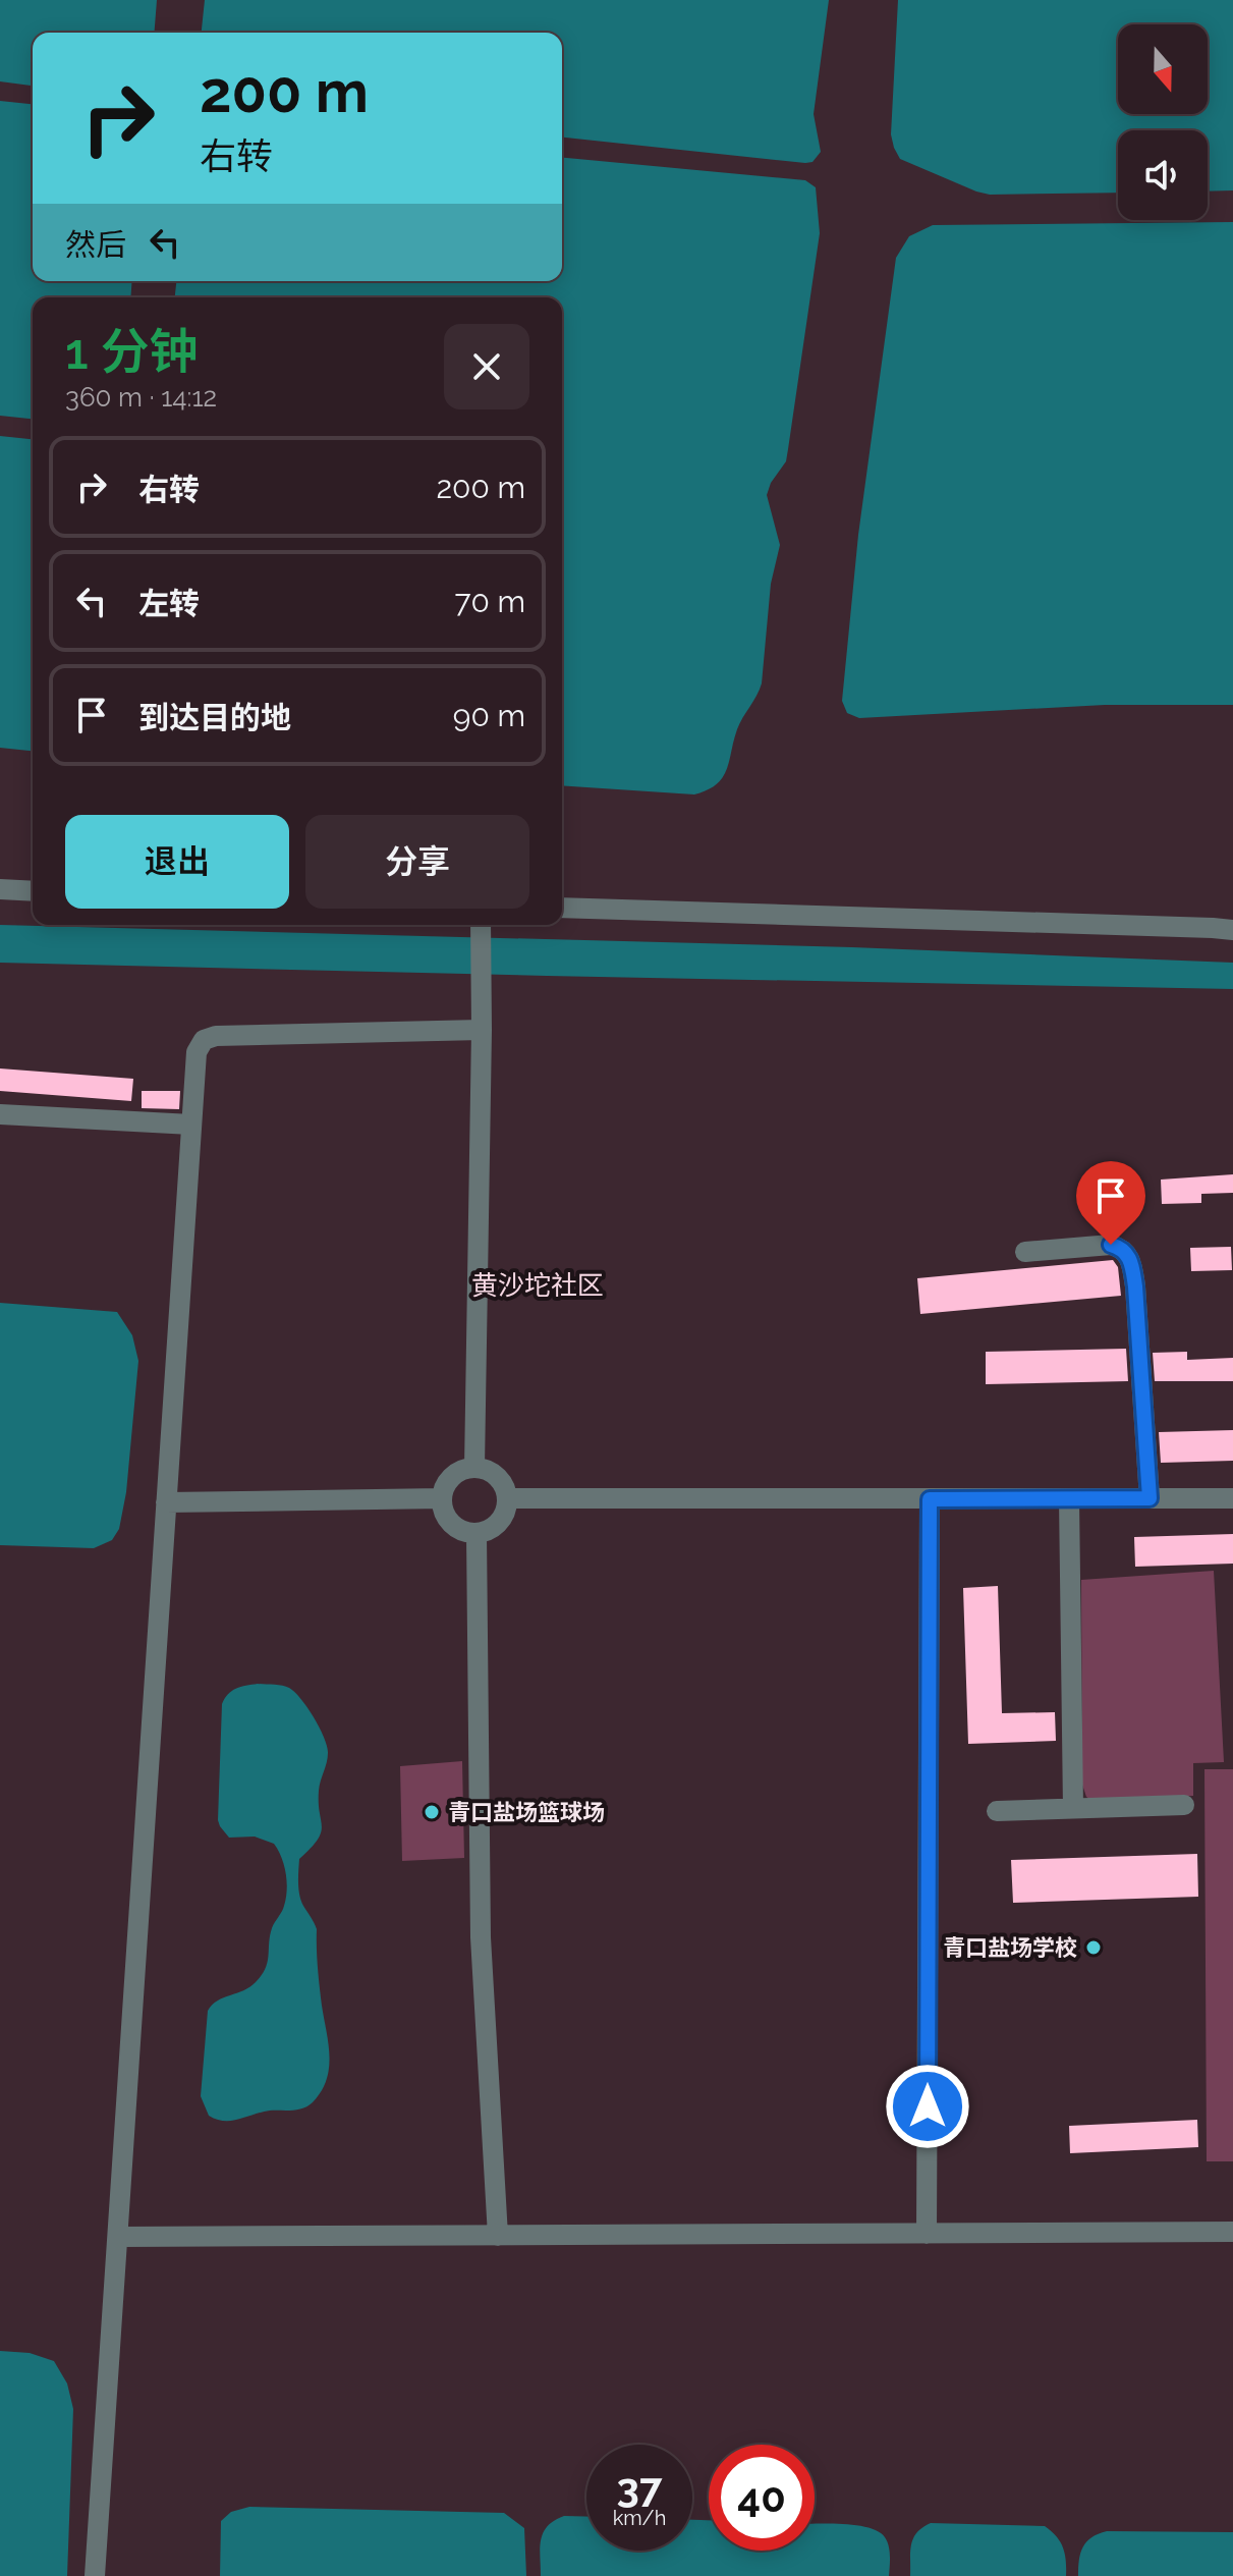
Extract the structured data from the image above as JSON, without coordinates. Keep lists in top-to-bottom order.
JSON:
{
  "districts": ["黄沙坨社区"],
  "places": ["青口盐场篮球场", "青口盐场学校"],
  "north": "bottom",
  "page": {
    "turn": ["200 m", "右转"],
    "then": "然后",
    "heading": ["1 分钟", "360 m · 14:12"],
    "list": [
      {
        "name": "右转",
        "value": "200 m"
      },
      {
        "name": "左转",
        "value": "70 m"
      },
      {
        "name": "到达目的地",
        "value": "90 m"
      }
    ],
    "buttons": ["退出", "分享"],
    "speed": "37 km/h",
    "limit": "40"
  }
}
